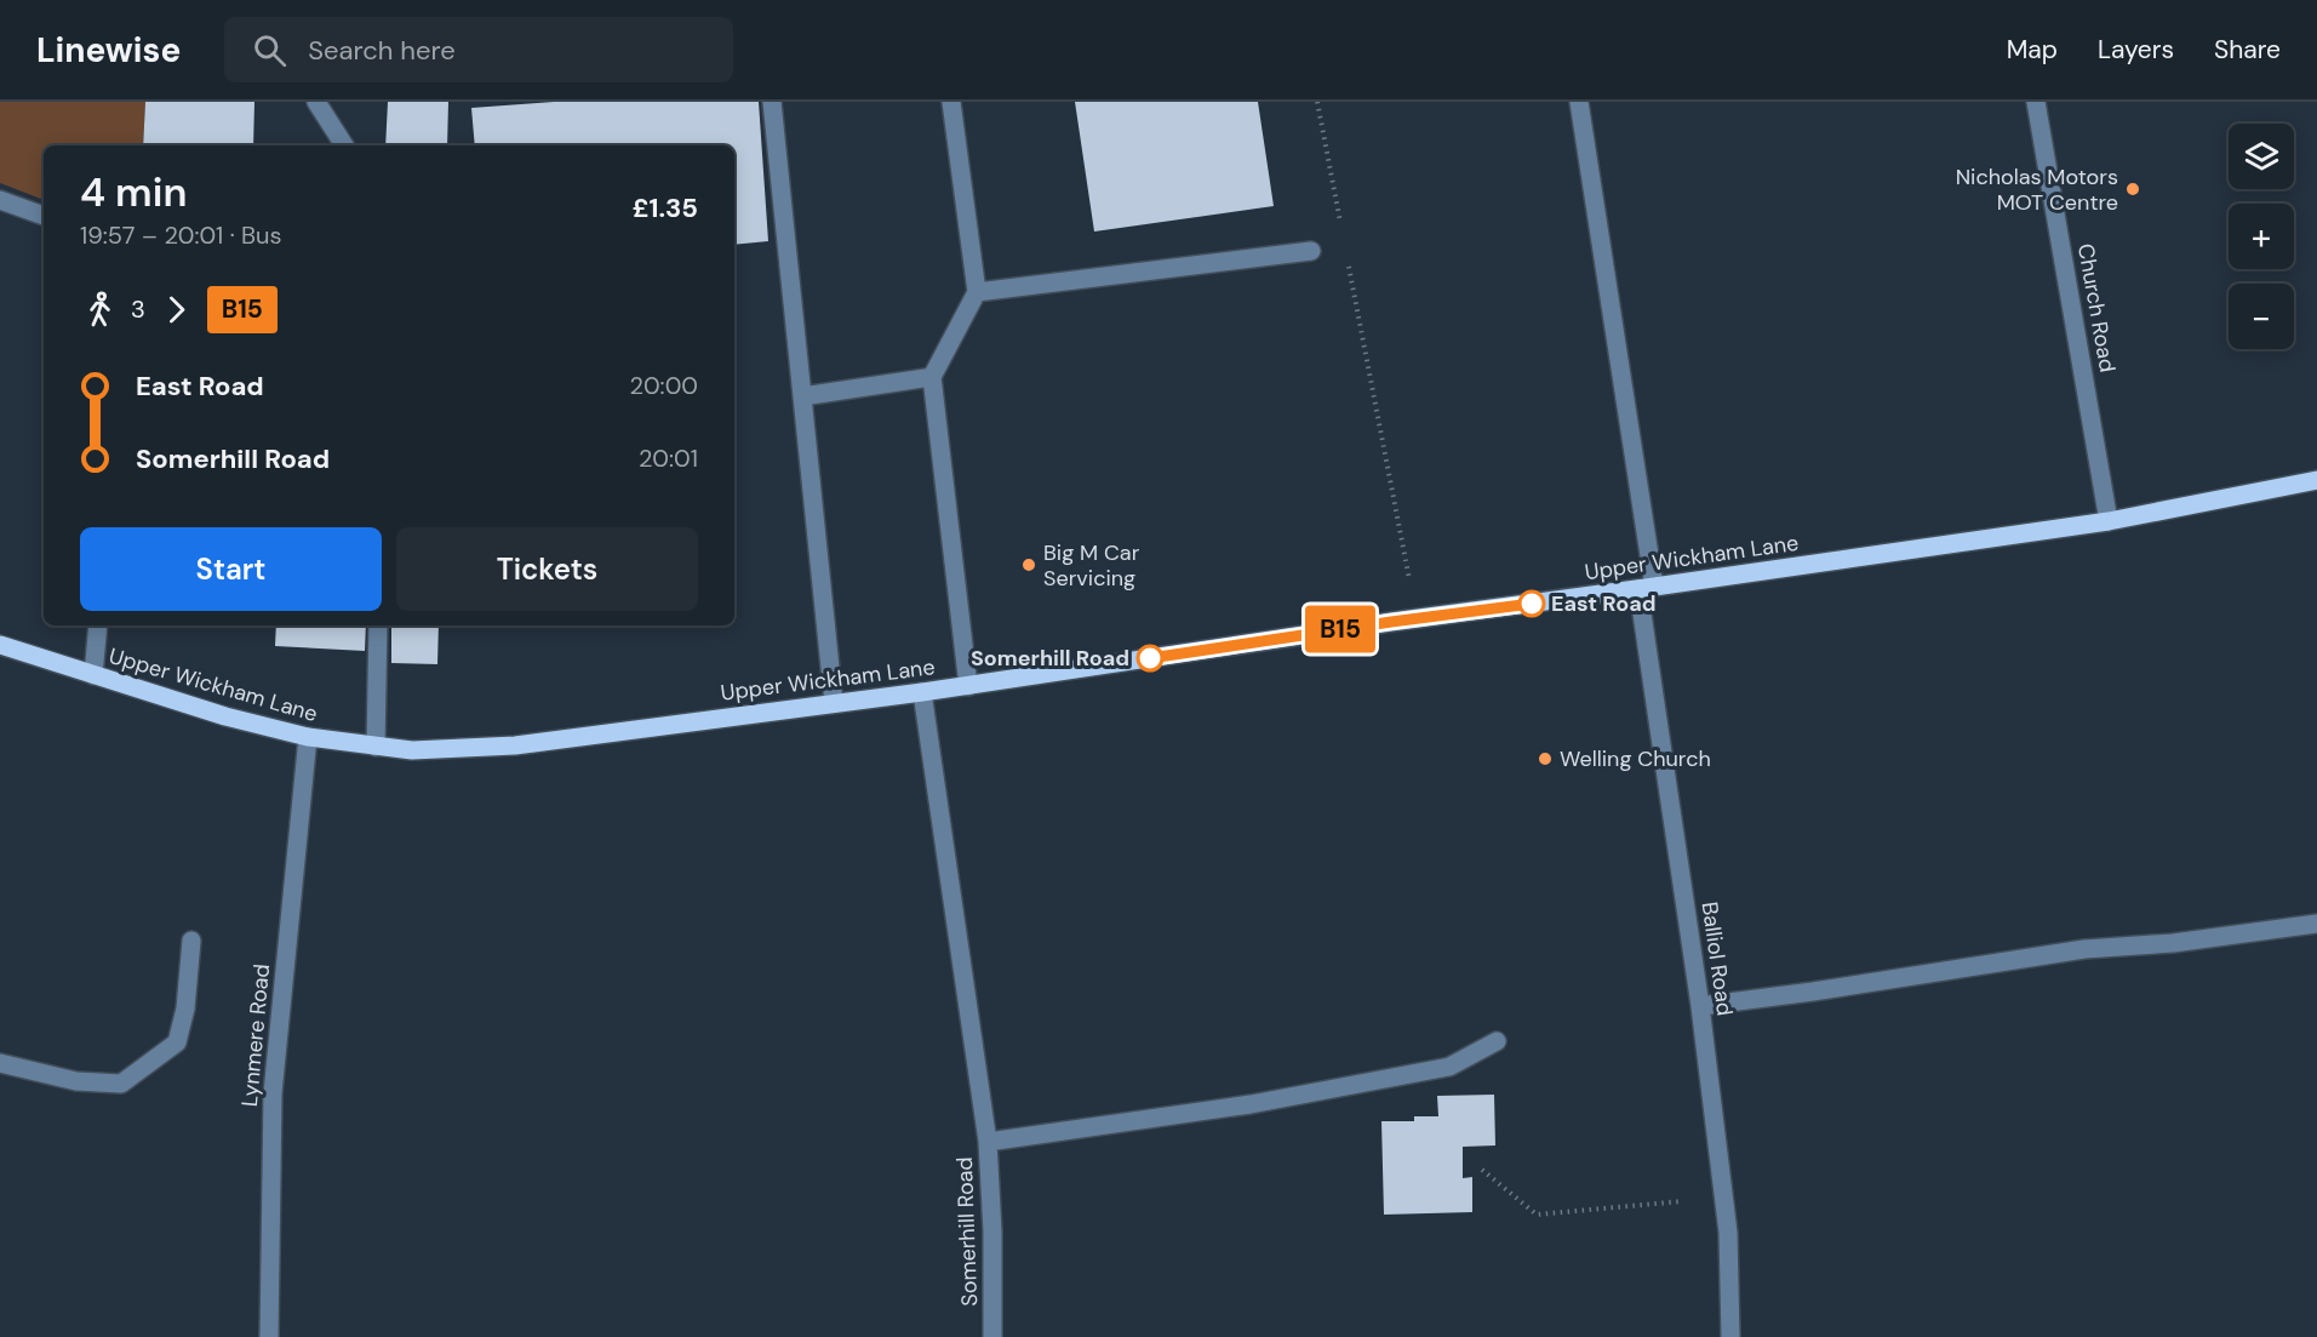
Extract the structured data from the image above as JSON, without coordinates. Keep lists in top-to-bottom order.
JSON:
{
  "streets": {
    "main road": ["Upper Wickham Lane"],
    "street": [
      "Church Road",
      "Balliol Road",
      "Lynmere Road",
      "Somerhill Road"
    ]
  },
  "crossings": [
    ["Church Road", "Upper Wickham Lane"],
    ["Upper Wickham Lane", "Balliol Road"],
    ["Upper Wickham Lane", "Lynmere Road"],
    ["Upper Wickham Lane", "Somerhill Road"]
  ],
  "places": [
    "Nicholas Motors MOT Centre",
    "Big M Car Servicing",
    "East Road",
    "Somerhill Road",
    "Welling Church"
  ],
  "lines": ["bus line B15"],
  "page": {
    "header": "Linewise",
    "search": "Search here",
    "nav": ["Map", "Layers", "Share"],
    "on_map": "B15",
    "map_buttons": ["+", "−"],
    "heading": ["4 min", "19:57 – 20:01 · Bus", "£1.35"],
    "legs": ["3", "B15"],
    "list": [
      {
        "name": "East Road",
        "value": "20:00"
      },
      {
        "name": "Somerhill Road",
        "value": "20:01"
      }
    ],
    "buttons": ["Start", "Tickets"]
  }
}
